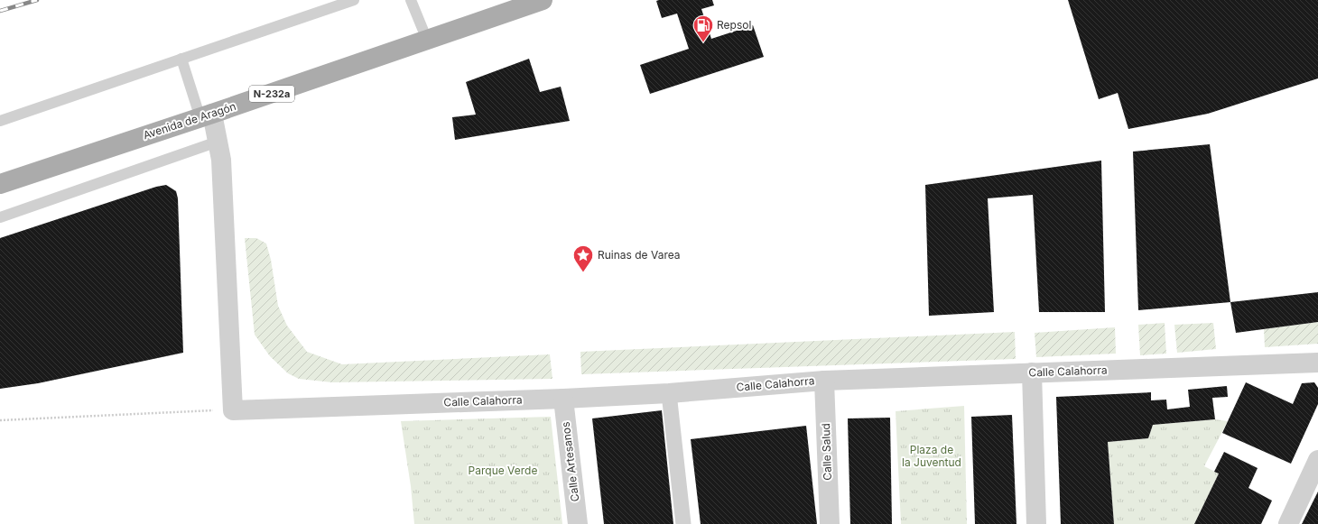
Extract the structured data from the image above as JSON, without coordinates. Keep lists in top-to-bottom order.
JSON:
{
  "streets": {
    "main road": ["N-232a", "Avenida de Aragón"],
    "street": ["Calle Calahorra", "Calle Salud", "Calle Artesanos"]
  },
  "crossings": [
    ["Calle Calahorra", "Calle Salud"],
    ["Calle Calahorra", "Calle Artesanos"]
  ],
  "parks": ["Plaza de la Juventud", "Parque Verde"],
  "places": {
    "fuel station": ["Repsol"],
    "place": ["Ruinas de Varea"]
  }
}
